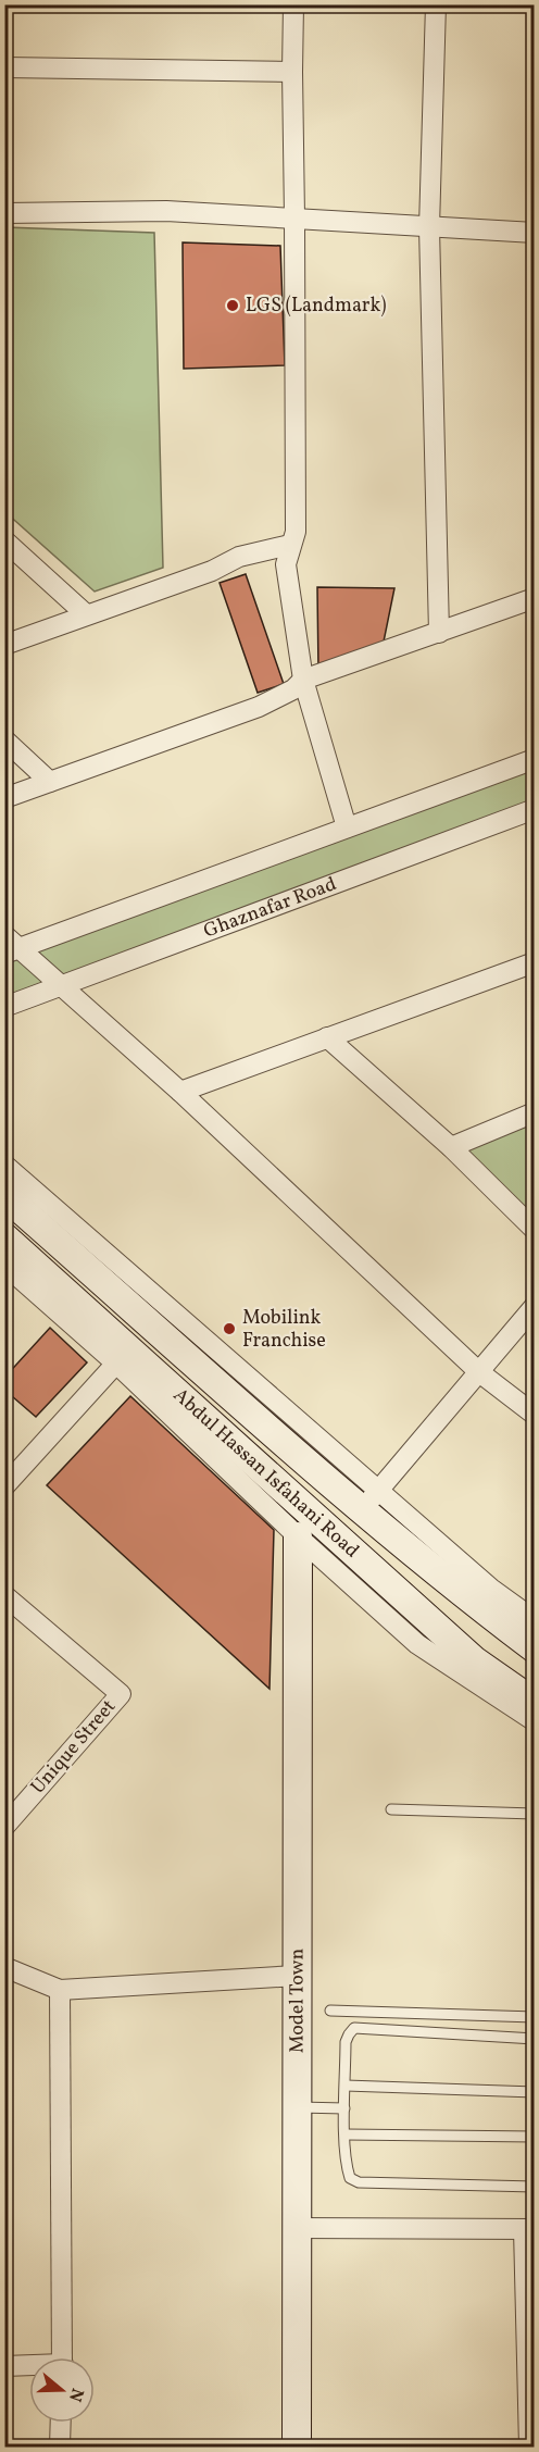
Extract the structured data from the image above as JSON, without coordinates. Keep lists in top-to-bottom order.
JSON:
{
  "streets": {
    "main road": ["Abdul Hassan Isfahani Road", "Model Town"],
    "street": ["Ghaznafar Road", "Unique Street"]
  },
  "places": ["LGS (Landmark)", "Mobilink Franchise"],
  "north": "right"
}
